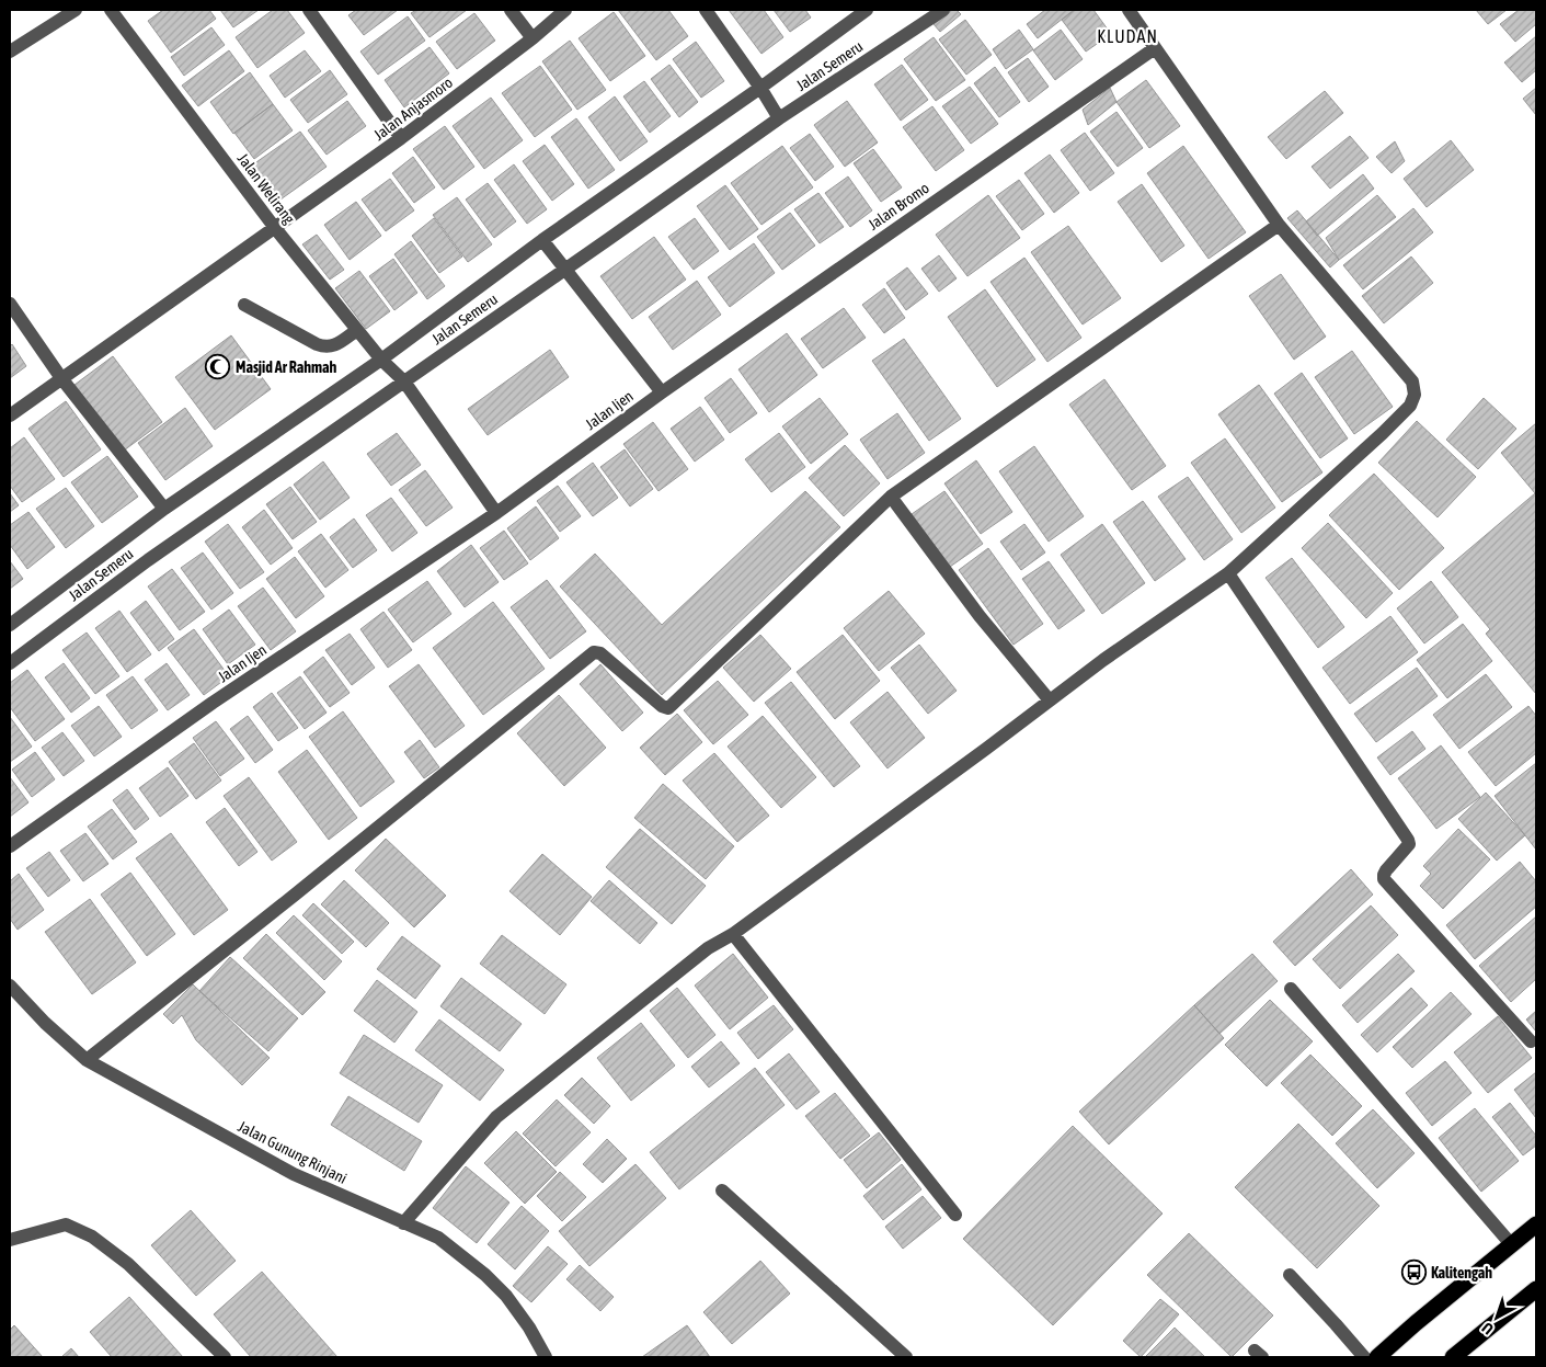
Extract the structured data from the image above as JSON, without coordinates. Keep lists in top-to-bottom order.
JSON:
{
  "streets": {
    "street": [
      "Jalan Semeru",
      "Jalan Anjasmoro",
      "Jalan Welirang",
      "Jalan Bromo",
      "Jalan Ijen",
      "Jalan Gunung Rinjani"
    ]
  },
  "crossings": [
    ["Jalan Semeru", "Jalan Welirang"],
    ["Jalan Anjasmoro", "Jalan Welirang"],
    ["Jalan Bromo", "Jalan Ijen"]
  ],
  "districts": ["KLUDAN"],
  "places": {
    "mosque": ["Masjid Ar Rahmah"],
    "bus stop": ["Kalitengah"]
  },
  "north": "bottom left"
}
